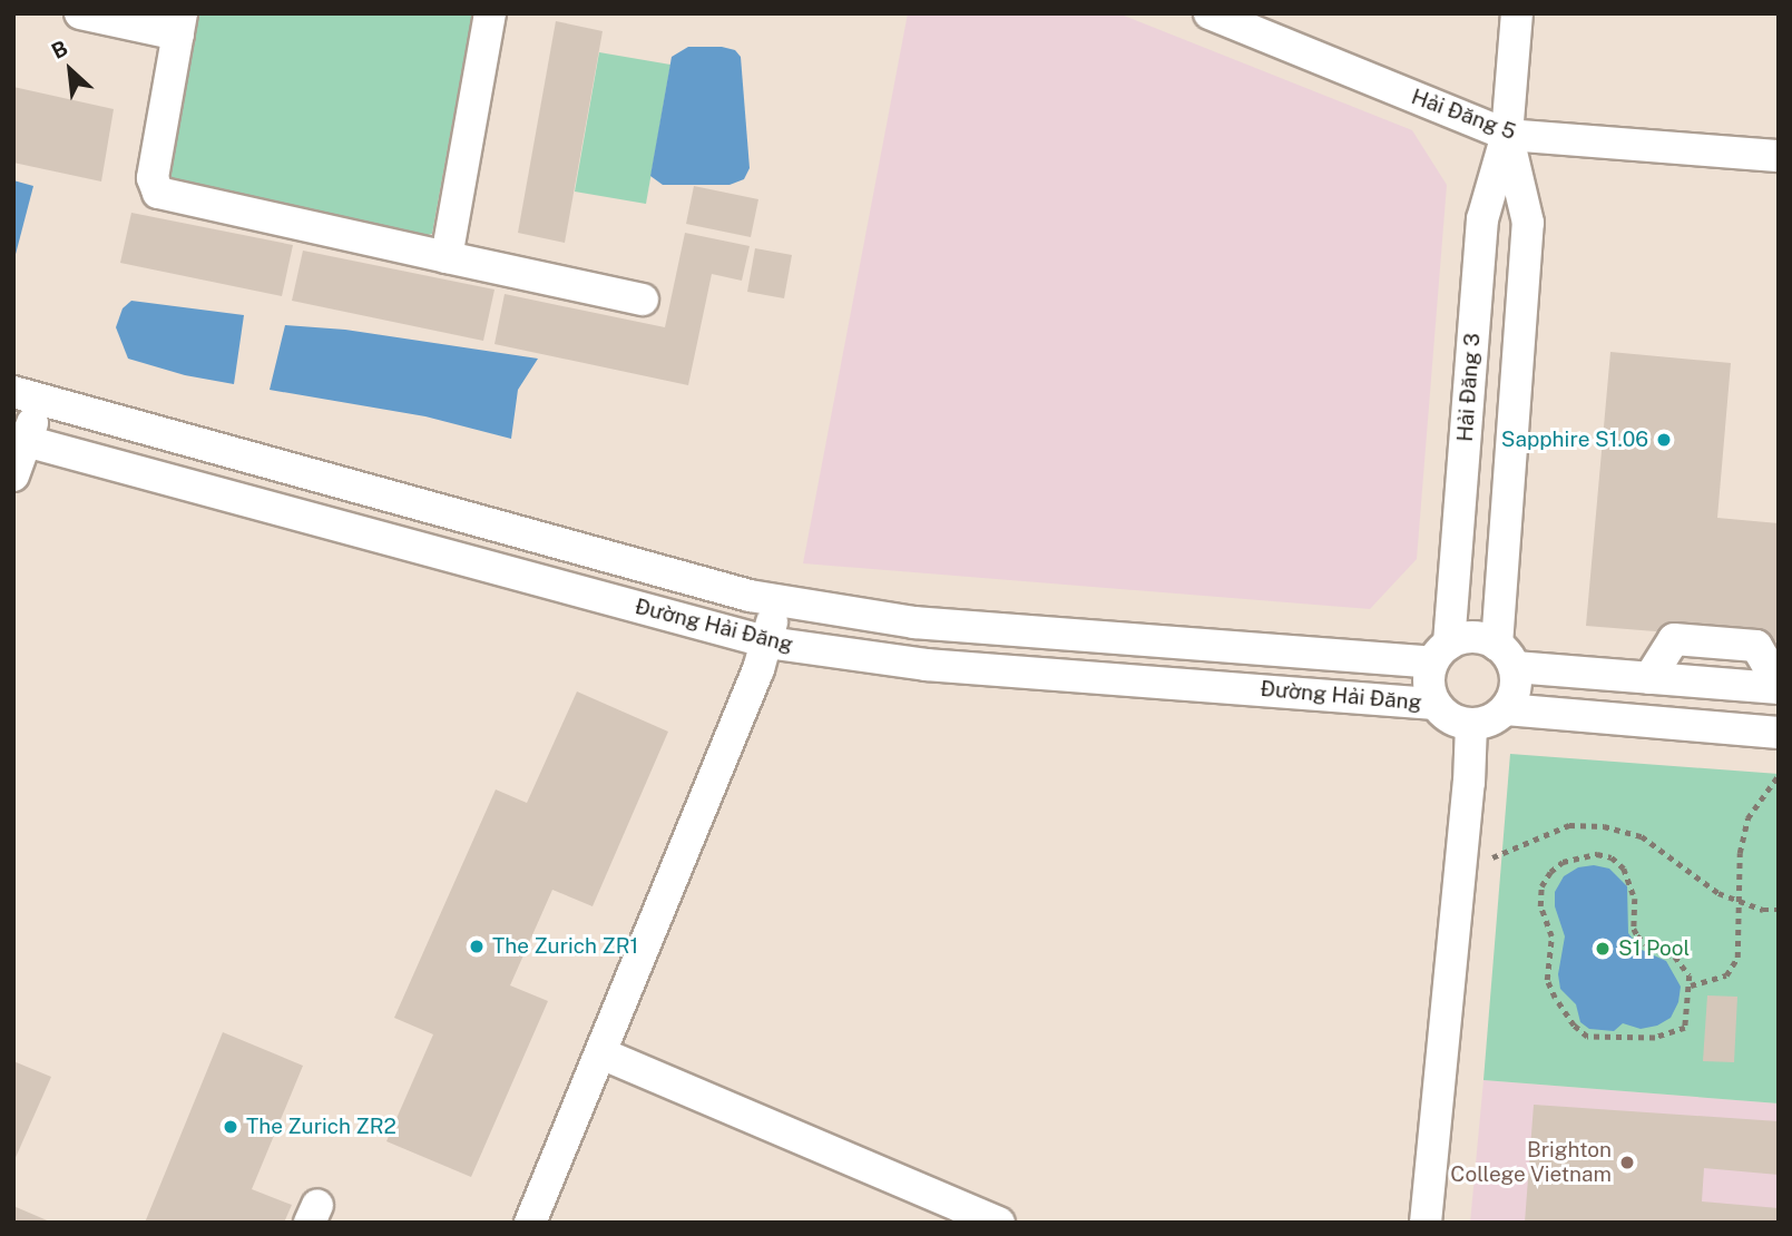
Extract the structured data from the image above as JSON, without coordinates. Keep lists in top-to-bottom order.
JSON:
{
  "streets": {
    "street": ["Hải Đăng 5", "Hải Đăng 3", "Đường Hải Đăng"]
  },
  "crossings": [
    ["Hải Đăng 5", "Hải Đăng 3"],
    ["Hải Đăng 3", "Đường Hải Đăng"]
  ],
  "places": [
    "Sapphire S1.06",
    "The Zurich ZR1",
    "S1 Pool",
    "The Zurich ZR2",
    "Brighton College Vietnam"
  ],
  "north": "top left"
}
